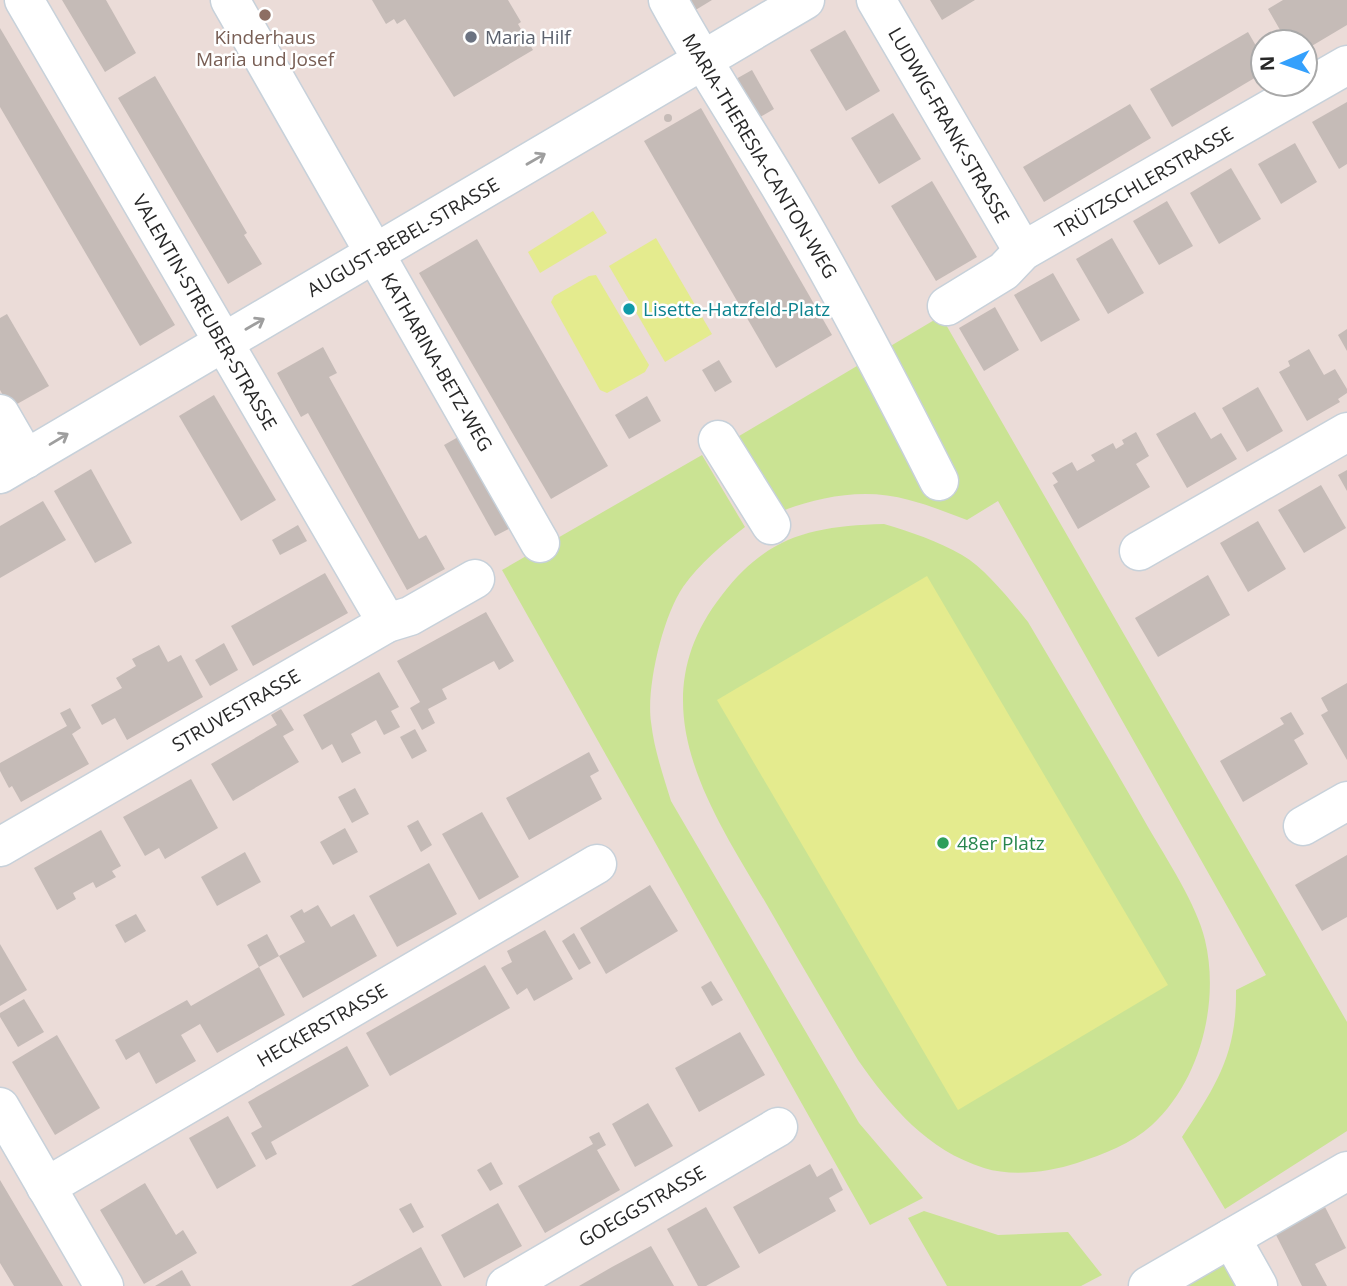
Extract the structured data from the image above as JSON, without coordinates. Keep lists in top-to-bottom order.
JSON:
{
  "streets": {
    "street": [
      "LUDWIG-FRANK-STRASSE",
      "MARIA-THERESIA-CANTON-WEG",
      "TRÜTZSCHLERSTRASSE",
      "AUGUST-BEBEL-STRASSE",
      "VALENTIN-STREUBER-STRASSE",
      "KATHARINA-BETZ-WEG",
      "STRUVESTRASSE",
      "HECKERSTRASSE",
      "GOEGGSTRASSE"
    ]
  },
  "crossings": [
    ["LUDWIG-FRANK-STRASSE", "TRÜTZSCHLERSTRASSE"],
    ["MARIA-THERESIA-CANTON-WEG", "AUGUST-BEBEL-STRASSE"],
    ["AUGUST-BEBEL-STRASSE", "VALENTIN-STREUBER-STRASSE"],
    ["AUGUST-BEBEL-STRASSE", "KATHARINA-BETZ-WEG"],
    ["VALENTIN-STREUBER-STRASSE", "STRUVESTRASSE"]
  ],
  "one_way": ["AUGUST-BEBEL-STRASSE"],
  "places": [
    "Kinderhaus Maria und Josef",
    "Maria Hilf",
    "Lisette-Hatzfeld-Platz",
    "48er Platz"
  ],
  "north": "left"
}
